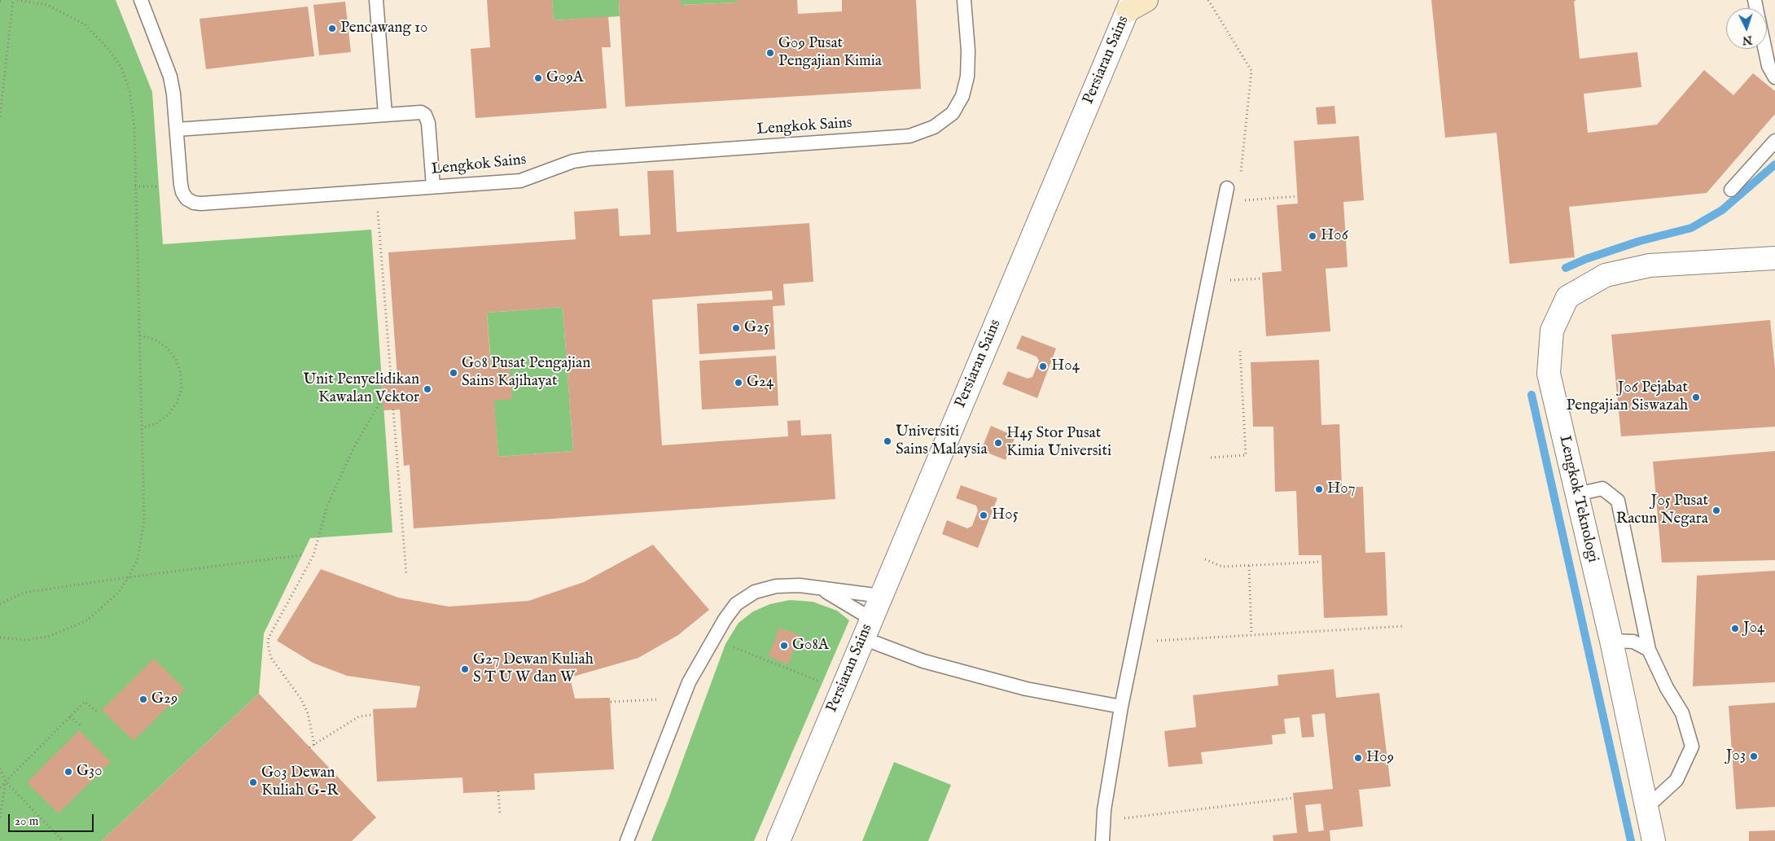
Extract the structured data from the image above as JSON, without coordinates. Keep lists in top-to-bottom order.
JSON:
{
  "streets": {
    "street": ["Persiaran Sains", "Lengkok Teknologi"],
    "lane": ["Lengkok Sains"]
  },
  "places": [
    "Pencawang 10",
    "G09 Pusat Pengajian Kimia",
    "G09A",
    "H06",
    "G25",
    "H04",
    "G08 Pusat Pengajian Sains Kajihayat",
    "G24",
    "Unit Penyelidikan Kawalan Vektor",
    "J06 Pejabat Pengajian Siswazah",
    "Universiti Sains Malaysia",
    "H45 Stor Pusat Kimia Universiti",
    "H07",
    "J05 Pusat Racun Negara",
    "H05",
    "J04",
    "G08A",
    "G27 Dewan Kuliah S T U W dan W",
    "G29",
    "J03",
    "H09",
    "G30",
    "G03 Dewan Kuliah G-R"
  ],
  "scale_bar": "20 m",
  "north": "bottom"
}
